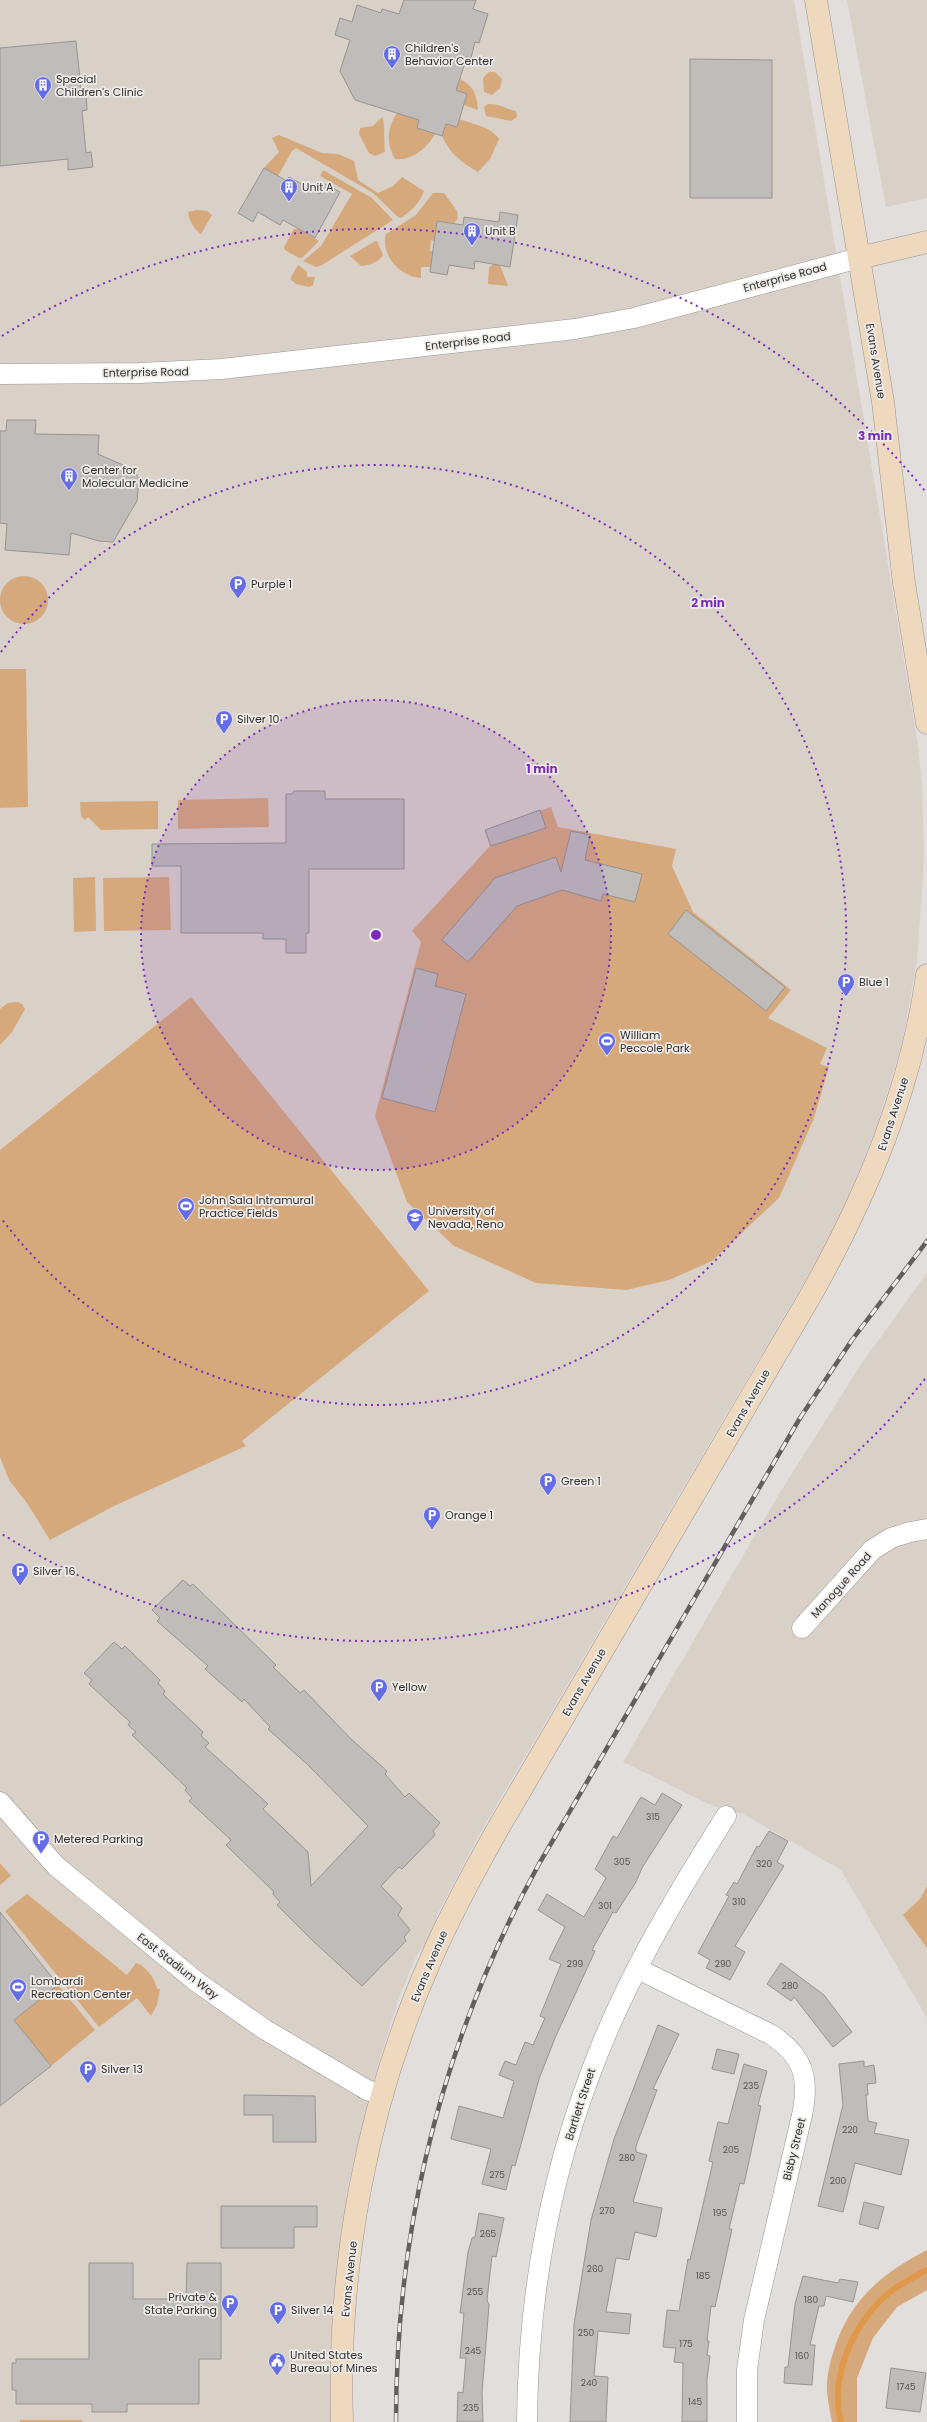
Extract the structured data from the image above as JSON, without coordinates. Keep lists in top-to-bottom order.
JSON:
{
  "streets": {
    "street": [
      "Enterprise Road",
      "Evans Avenue",
      "Manogue Road",
      "East Stadium Way",
      "Bartlett Street",
      "Bisby Street"
    ]
  },
  "crossings": [
    ["Enterprise Road", "Evans Avenue"],
    ["Evans Avenue", "East Stadium Way"],
    ["Bartlett Street", "Bisby Street"]
  ],
  "places": {
    "building": [
      "Children's Behavior Center",
      "Special Children's Clinic",
      "Unit A",
      "Unit B",
      "Center for Molecular Medicine"
    ],
    "parking": [
      "Purple 1",
      "Silver 10",
      "Blue 1",
      "Green 1",
      "Orange 1",
      "Silver 16",
      "Yellow",
      "Metered Parking",
      "Silver 13",
      "Private & State Parking",
      "Silver 14"
    ],
    "sports": ["William Peccole Park", "John Sala Intramural Practice Fields", "Lombardi Recreation Center"],
    "school or university": ["University of Nevada, Reno"],
    "public building": ["United States Bureau of Mines"]
  },
  "house_numbers": [
    "315",
    "305",
    "320",
    "310",
    "301",
    "299",
    "290",
    "280",
    "235",
    "220",
    "205",
    "280",
    "275",
    "200",
    "270",
    "195",
    "265",
    "260",
    "185",
    "255",
    "180",
    "250",
    "175",
    "245",
    "160",
    "240",
    "1745",
    "145",
    "235"
  ],
  "rings": ["3 min", "2 min", "1 min"]
}
